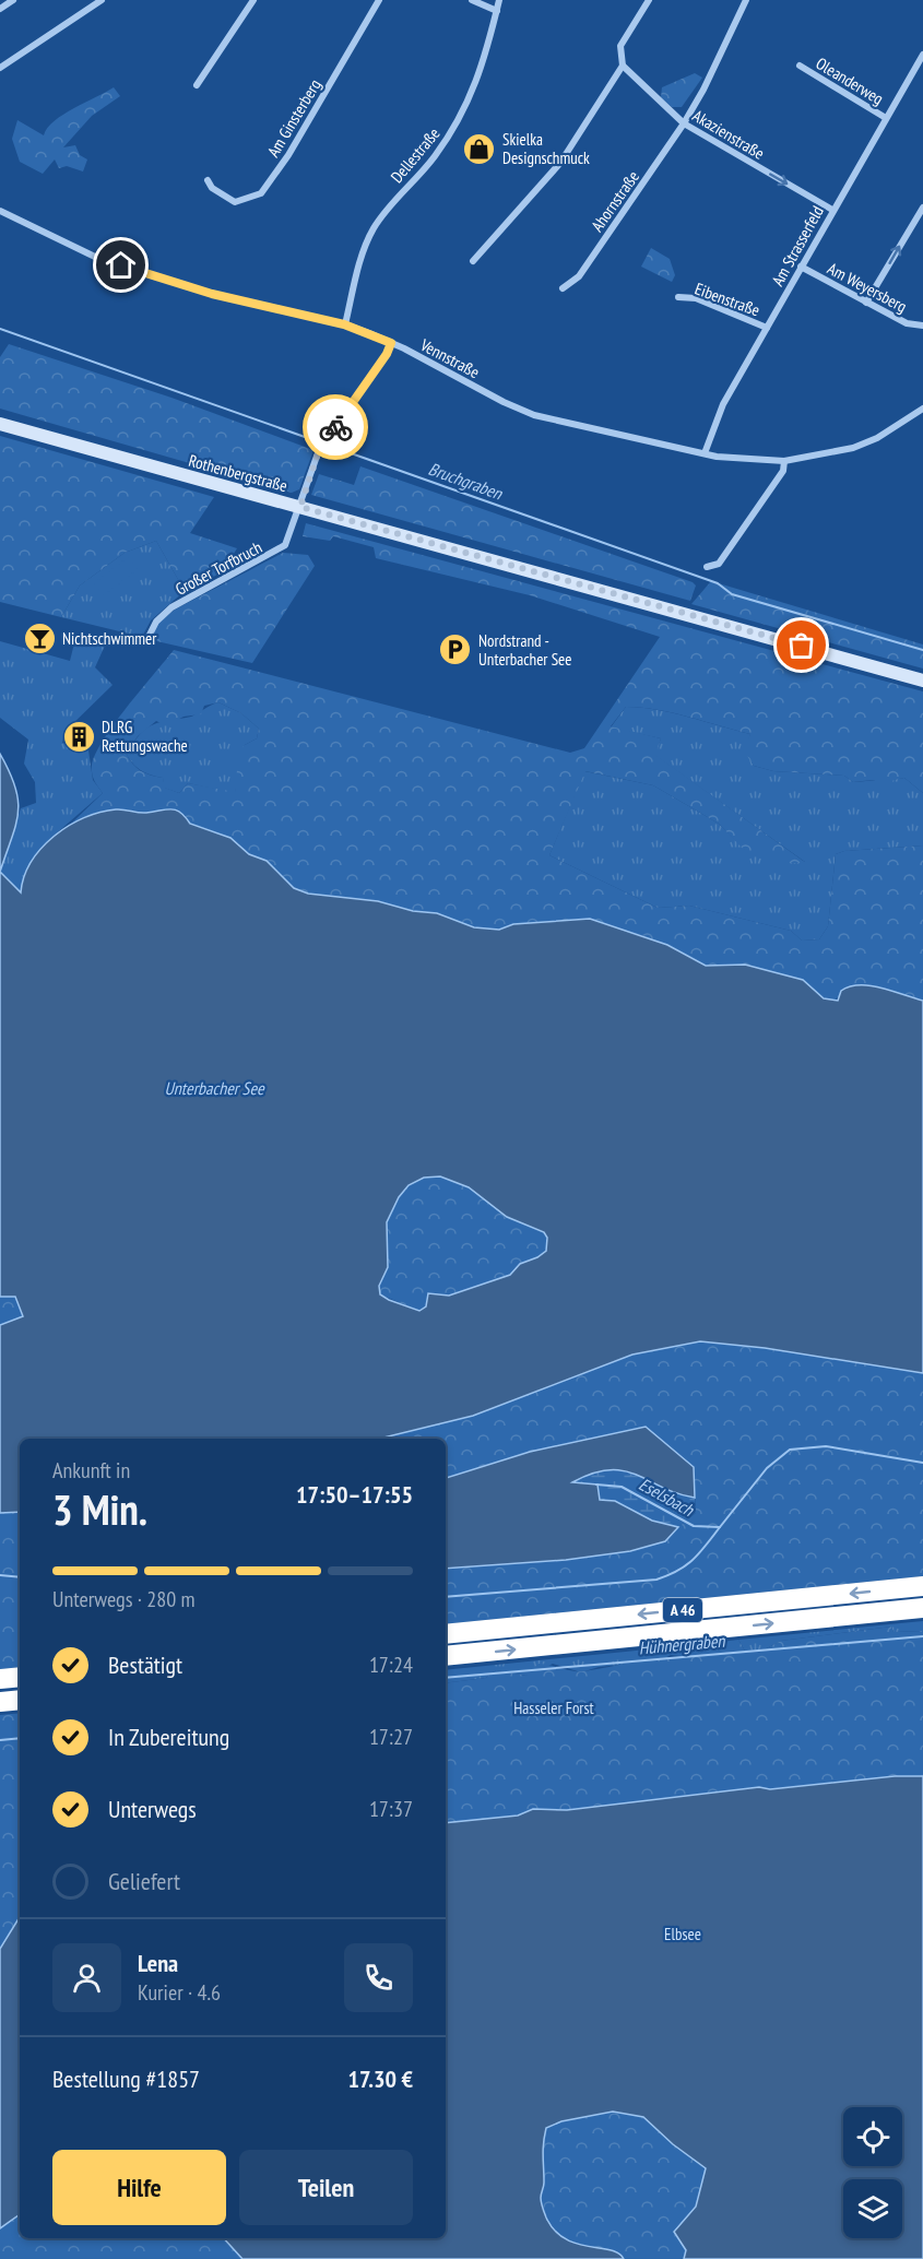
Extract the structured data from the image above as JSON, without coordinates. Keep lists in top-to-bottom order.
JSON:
{
  "streets": {
    "highway": ["A 46"],
    "main road": ["Rothenbergstraße"],
    "street": [
      "Oleanderweg",
      "Am Ginsterberg",
      "Akazienstraße",
      "Dellestraße",
      "Ahornstraße",
      "Am Strasserfeld",
      "Am Weyersberg",
      "Eibenstraße",
      "Vennstraße",
      "Großer Torfbruch"
    ]
  },
  "crossings": [
    ["Oleanderweg", "Am Strasserfeld"],
    ["Akazienstraße", "Ahornstraße"],
    ["Akazienstraße", "Am Strasserfeld"],
    ["Dellestraße", "Vennstraße"],
    ["Am Strasserfeld", "Am Weyersberg"],
    ["Am Strasserfeld", "Eibenstraße"],
    ["Am Strasserfeld", "Vennstraße"],
    ["Vennstraße", "Großer Torfbruch"],
    ["Rothenbergstraße", "Großer Torfbruch"]
  ],
  "one_way": ["Akazienstraße"],
  "water": [
    "Bruchgraben",
    "Unterbacher See",
    "Eselsbach",
    "Hühnergraben"
  ],
  "parks": ["Hasseler Forst", "Elbsee"],
  "places": {
    "shop": ["Skielka Designschmuck"],
    "bar": ["Nichtschwimmer"],
    "parking": ["Nordstrand - Unterbacher See"],
    "building": ["DLRG Rettungswache"]
  },
  "page": {
    "heading": ["3 Min.", "Ankunft in", "17:50–17:55"],
    "panel": [
      "Lena",
      "Kurier · 4.6",
      "Bestellung #1857",
      "17.30 €"
    ],
    "bar": "Unterwegs · 280 m",
    "list": [
      ["Bestätigt", "17:24"],
      ["In Zubereitung", "17:27"],
      ["Unterwegs", "17:37"],
      "Geliefert"
    ],
    "buttons": ["Hilfe", "Teilen"]
  }
}
